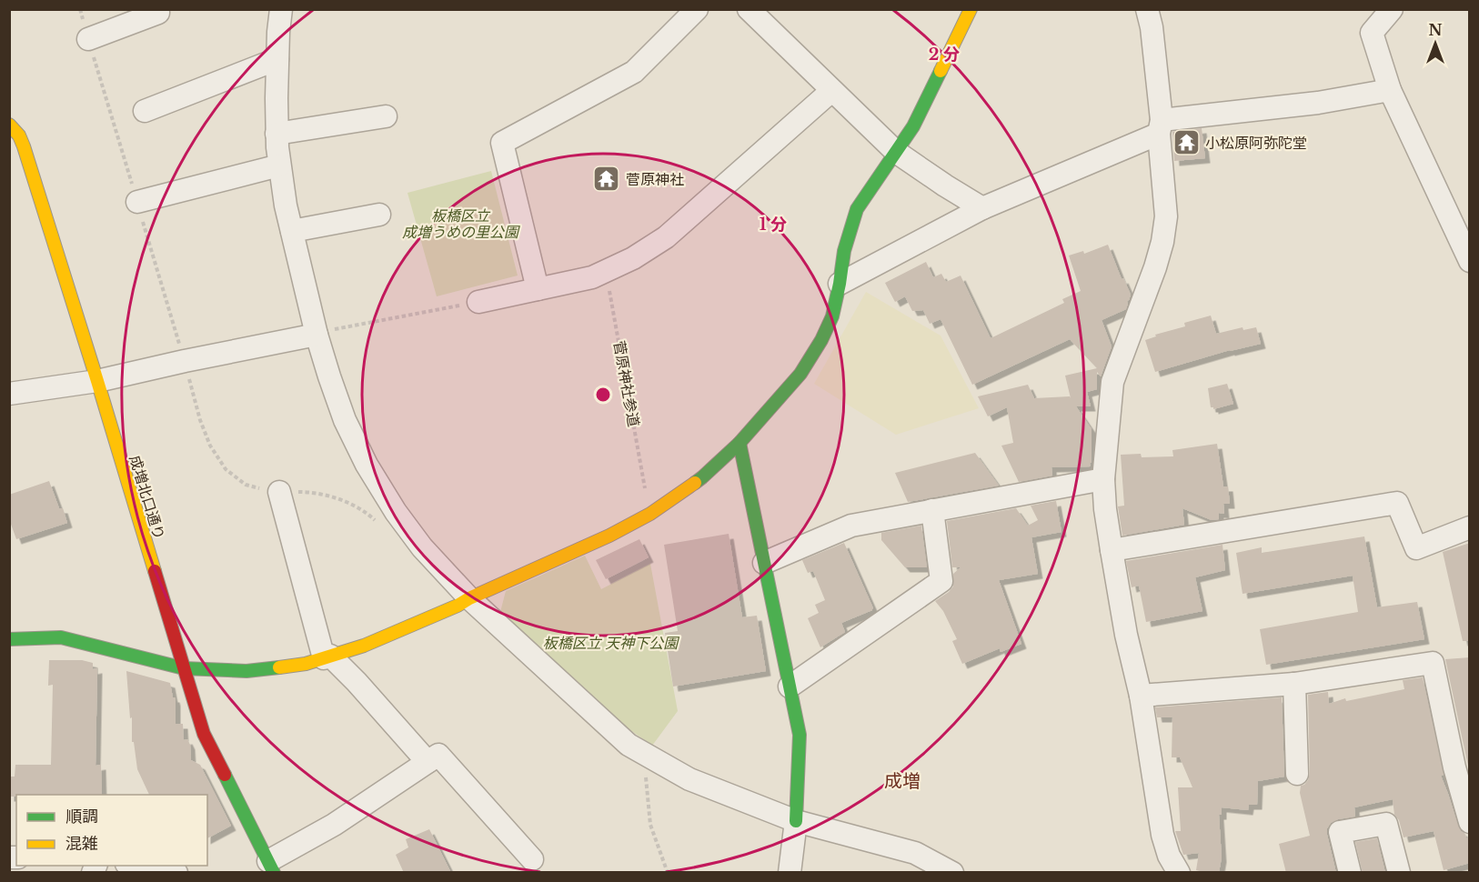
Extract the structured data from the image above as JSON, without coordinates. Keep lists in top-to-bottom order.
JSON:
{
  "streets": {
    "street": ["成増北口通り"],
    "path": ["菅原神社参道"]
  },
  "districts": ["成増"],
  "parks": ["板橋区立 成増うめの里公園", "板橋区立 天神下公園"],
  "places": {
    "temple": ["小松原阿弥陀堂", "菅原神社"]
  },
  "legend": ["順調", "混雑"],
  "north": "top",
  "rings": ["2 分", "1 分"]
}
